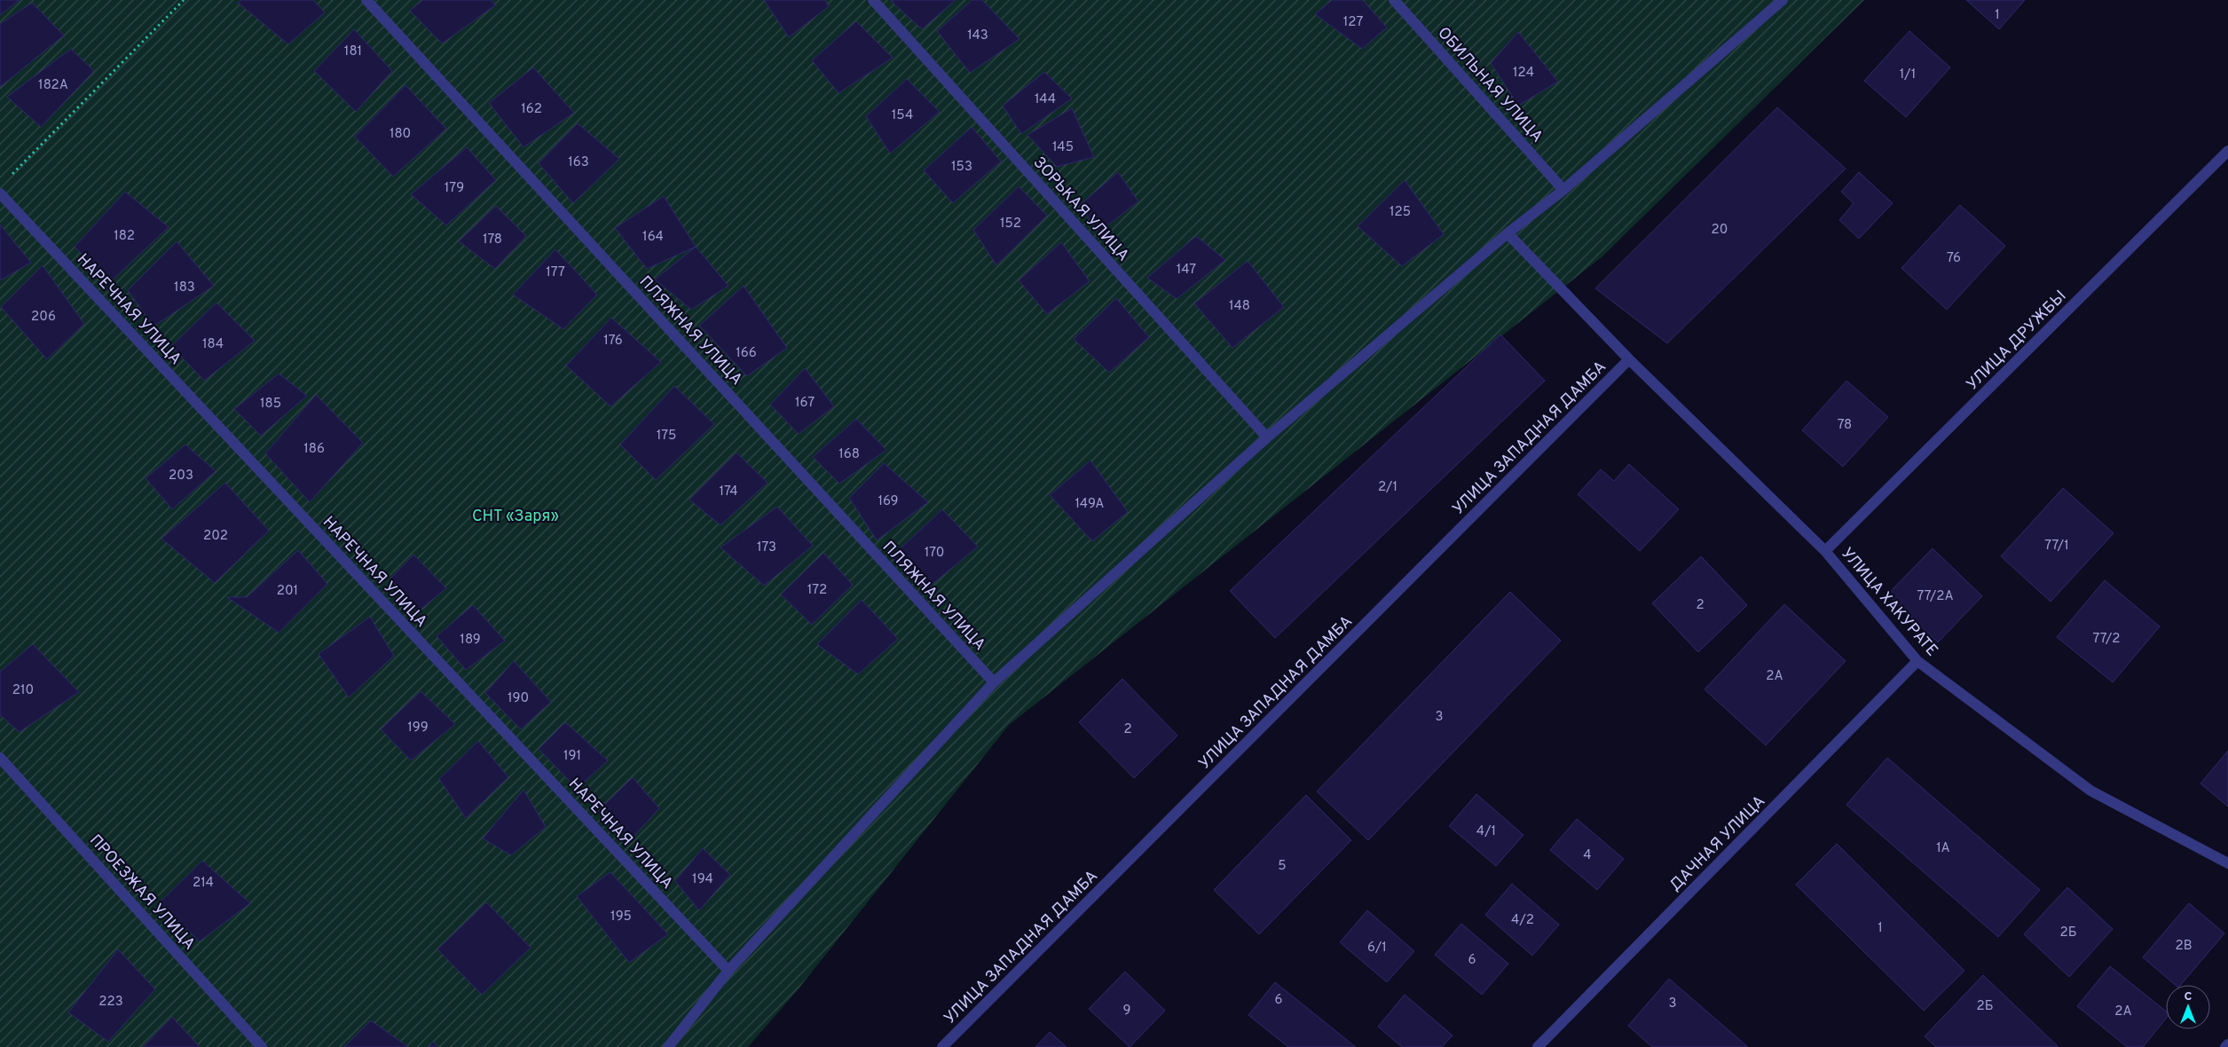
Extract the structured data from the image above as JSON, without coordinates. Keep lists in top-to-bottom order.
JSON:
{
  "streets": {
    "street": [
      "ОБИЛЬНАЯ УЛИЦА",
      "ЗОРЬКАЯ УЛИЦА",
      "НАРЕЧНАЯ УЛИЦА",
      "ПЛЯЖНАЯ УЛИЦА",
      "УЛИЦА ДРУЖБЫ",
      "УЛИЦА ЗАПАДНАЯ ДАМБА",
      "УЛИЦА ХАКУРАТЕ",
      "ДАЧНАЯ УЛИЦА",
      "ПРОЕЗЖАЯ УЛИЦА"
    ]
  },
  "crossings": [
    ["УЛИЦА ДРУЖБЫ", "УЛИЦА ХАКУРАТЕ"],
    ["УЛИЦА ЗАПАДНАЯ ДАМБА", "УЛИЦА ХАКУРАТЕ"],
    ["УЛИЦА ХАКУРАТЕ", "ДАЧНАЯ УЛИЦА"]
  ],
  "parks": ["СНТ «Заря»"],
  "house_numbers": [
    "1",
    "127",
    "143",
    "181",
    "124",
    "1/1",
    "182А",
    "144",
    "162",
    "154",
    "180",
    "145",
    "163",
    "153",
    "179",
    "125",
    "152",
    "20",
    "182",
    "164",
    "178",
    "76",
    "147",
    "177",
    "183",
    "148",
    "206",
    "176",
    "184",
    "166",
    "167",
    "185",
    "78",
    "175",
    "186",
    "168",
    "203",
    "2/1",
    "174",
    "169",
    "149А",
    "202",
    "77/1",
    "173",
    "170",
    "172",
    "201",
    "77/2А",
    "2",
    "77/2",
    "189",
    "2А",
    "210",
    "190",
    "3",
    "199",
    "2",
    "191",
    "4/1",
    "1А",
    "4",
    "5",
    "194",
    "214",
    "195",
    "4/2",
    "1",
    "2Б",
    "2В",
    "6/1",
    "6",
    "6",
    "223",
    "3",
    "2Б",
    "9",
    "2А"
  ],
  "north": "top"
}
